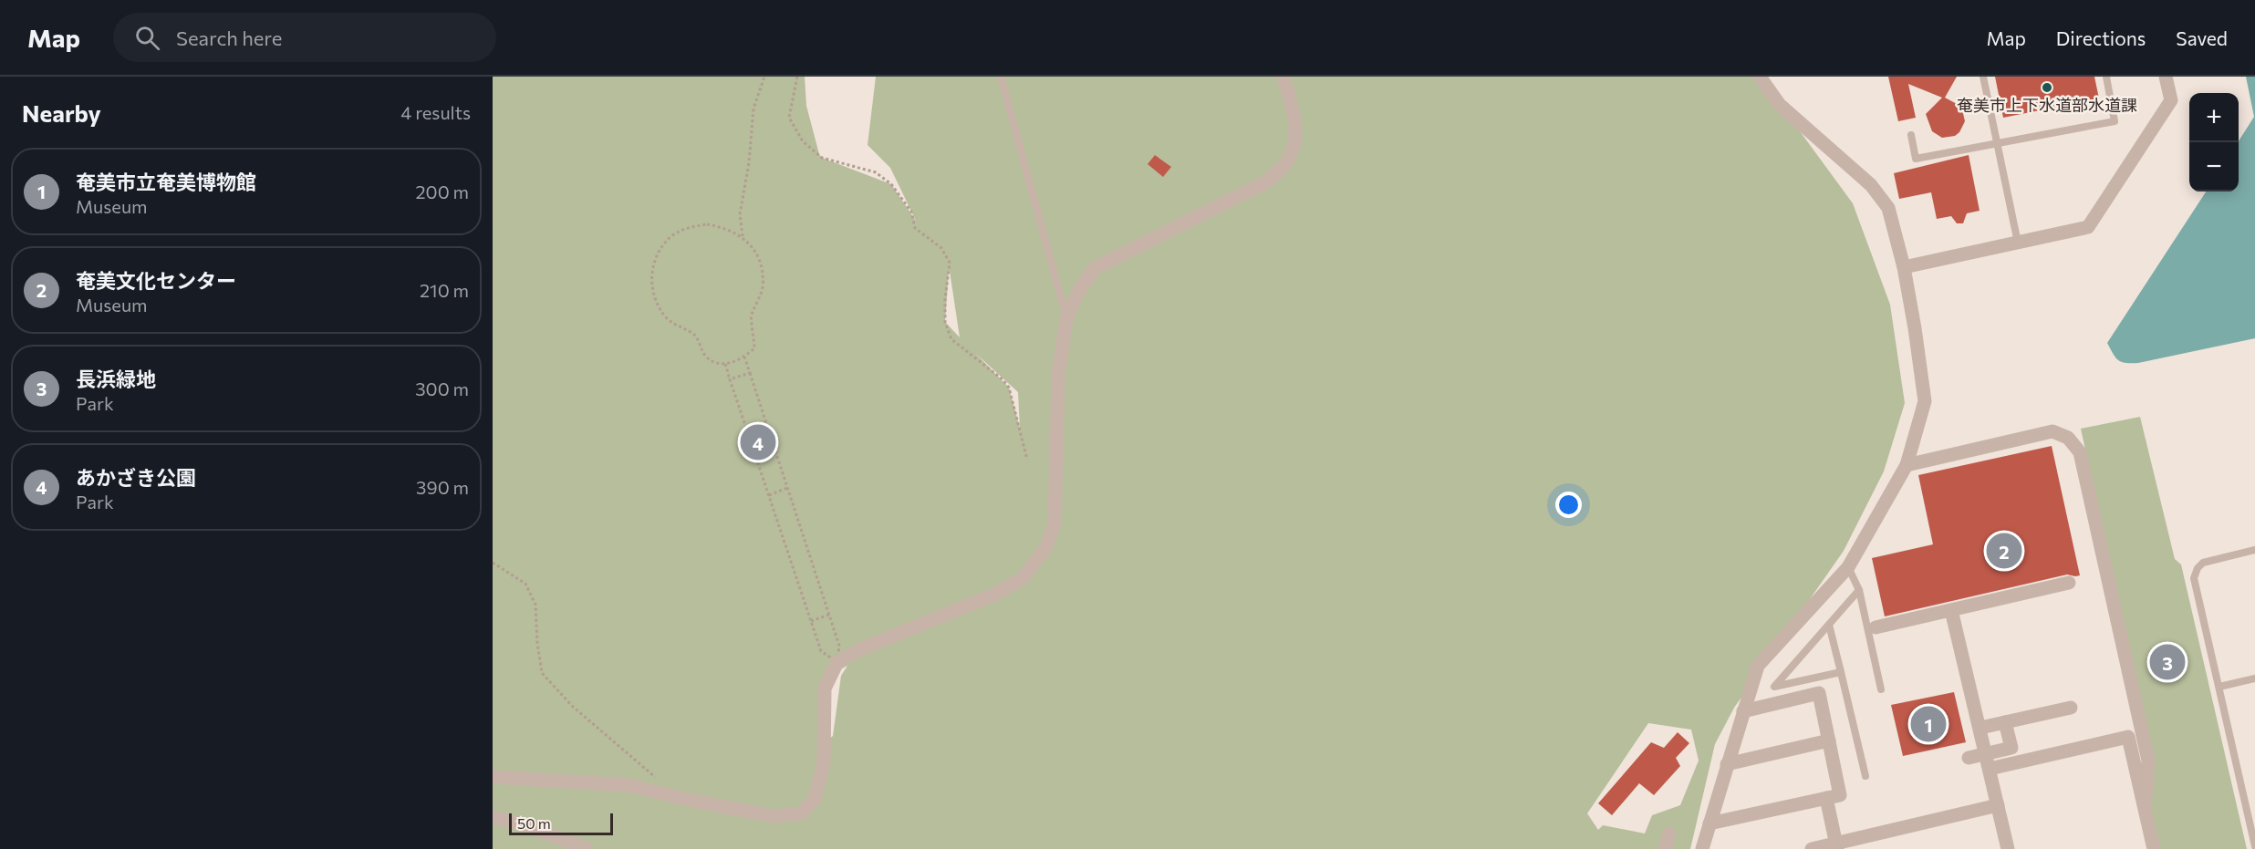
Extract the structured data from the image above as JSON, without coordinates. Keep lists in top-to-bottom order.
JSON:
{
  "places": ["奄美市上下水道部水道課"],
  "scale_bar": "50 m",
  "page": {
    "header": "Map",
    "search": "Search here",
    "nav": ["Map", "Directions", "Saved"],
    "heading": ["Nearby", "4 results"],
    "map_buttons": ["+", "−"],
    "list": [
      {
        "mark": "1",
        "name": "奄美市立奄美博物館",
        "note": "Museum",
        "value": "200 m"
      },
      {
        "mark": "2",
        "name": "奄美文化センター",
        "note": "Museum",
        "value": "210 m"
      },
      {
        "mark": "3",
        "name": "長浜緑地",
        "note": "Park",
        "value": "300 m"
      },
      {
        "mark": "4",
        "name": "あかざき公園",
        "note": "Park",
        "value": "390 m"
      }
    ],
    "pins": [
      "4",
      "2",
      "3",
      "1"
    ],
    "scale": "50 m"
  }
}
